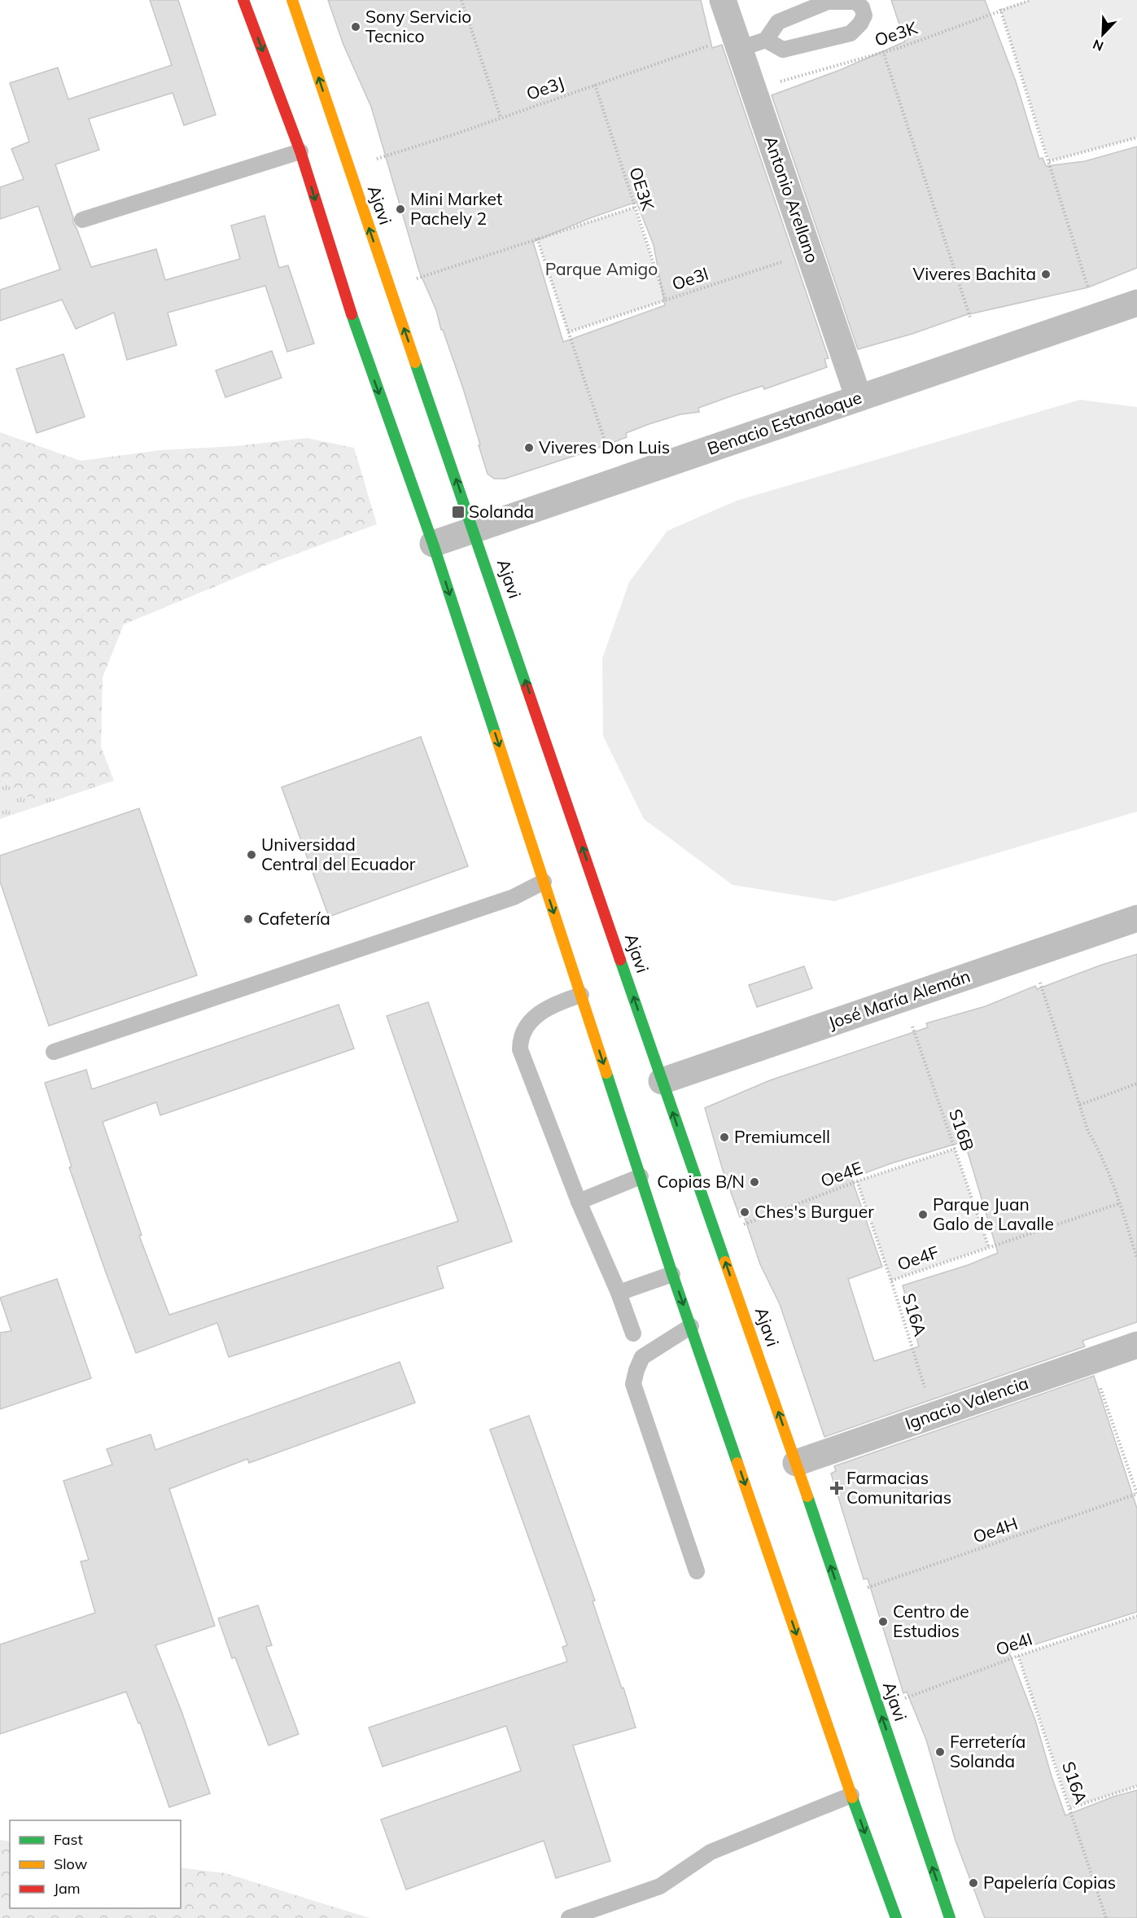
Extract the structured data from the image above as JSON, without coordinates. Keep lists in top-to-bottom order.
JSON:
{
  "streets": {
    "street": [
      "Antonio Arellano",
      "Ajavi",
      "Benacio Estandoque",
      "José María Alemán",
      "Ignacio Valencia"
    ],
    "path": [
      "Oe3K",
      "Oe3J",
      "OE3K",
      "Oe3l",
      "S16B",
      "Oe4E",
      "Oe4F",
      "S16A",
      "Oe4H",
      "Oe4I"
    ]
  },
  "crossings": [
    ["Oe3J", "OE3K"],
    ["OE3K", "Oe3l"],
    ["Antonio Arellano", "Benacio Estandoque"],
    ["Ajavi", "Benacio Estandoque"],
    ["Ajavi", "José María Alemán"],
    ["Ajavi", "Ignacio Valencia"],
    ["S16B", "Oe4E"],
    ["S16B", "Oe4F"],
    ["Oe4E", "S16A"],
    ["Oe4F", "S16A"],
    ["S16A", "Oe4I"]
  ],
  "parks": ["Parque Amigo"],
  "places": {
    "other": [
      "Sony Servicio Tecnico",
      "Mini Market Pachely 2",
      "Viveres Bachita",
      "Viveres Don Luis",
      "Universidad Central del Ecuador",
      "Cafetería",
      "Premiumcell",
      "Copias B/N",
      "Ches's Burguer",
      "Parque Juan Galo de Lavalle",
      "Centro de Estudios",
      "Ferretería Solanda",
      "Papelería Copias"
    ],
    "transit": ["Solanda"],
    "health": ["Farmacias Comunitarias"]
  },
  "legend": ["Fast", "Slow", "Jam"],
  "north": "bottom left"
}
